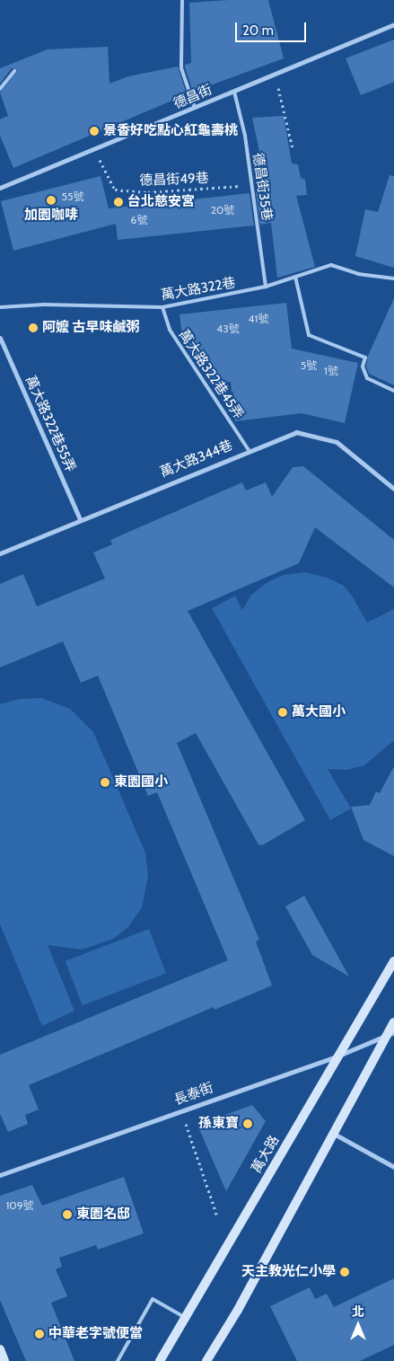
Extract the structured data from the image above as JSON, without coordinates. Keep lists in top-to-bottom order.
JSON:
{
  "streets": {
    "main road": ["萬大路"],
    "street": [
      "德昌街",
      "萬大路322巷55弄",
      "萬大路344巷",
      "長泰街"
    ],
    "lane": ["德昌街35巷", "萬大路322巷", "萬大路322巷45弄"],
    "path": ["德昌街49巷"]
  },
  "crossings": [
    ["德昌街", "德昌街49巷"],
    ["德昌街", "德昌街35巷"],
    ["德昌街49巷", "德昌街35巷"],
    ["德昌街35巷", "萬大路322巷"],
    ["萬大路322巷", "萬大路322巷45弄"],
    ["萬大路322巷45弄", "萬大路344巷"],
    ["萬大路322巷55弄", "萬大路344巷"],
    ["長泰街", "萬大路"]
  ],
  "places": [
    "景香好吃點心紅龜壽桃",
    "加園咖啡",
    "台北慈安宮",
    "阿嬤 古早味鹹粥",
    "萬大國小",
    "東園國小",
    "孫東寶",
    "東園名邸",
    "天主教光仁小學",
    "中華老字號便當"
  ],
  "house_numbers": [
    "55號",
    "20號",
    "6號",
    "41號",
    "43號",
    "5號",
    "1號",
    "109號"
  ],
  "scale_bar": "20 m",
  "north": "top"
}
